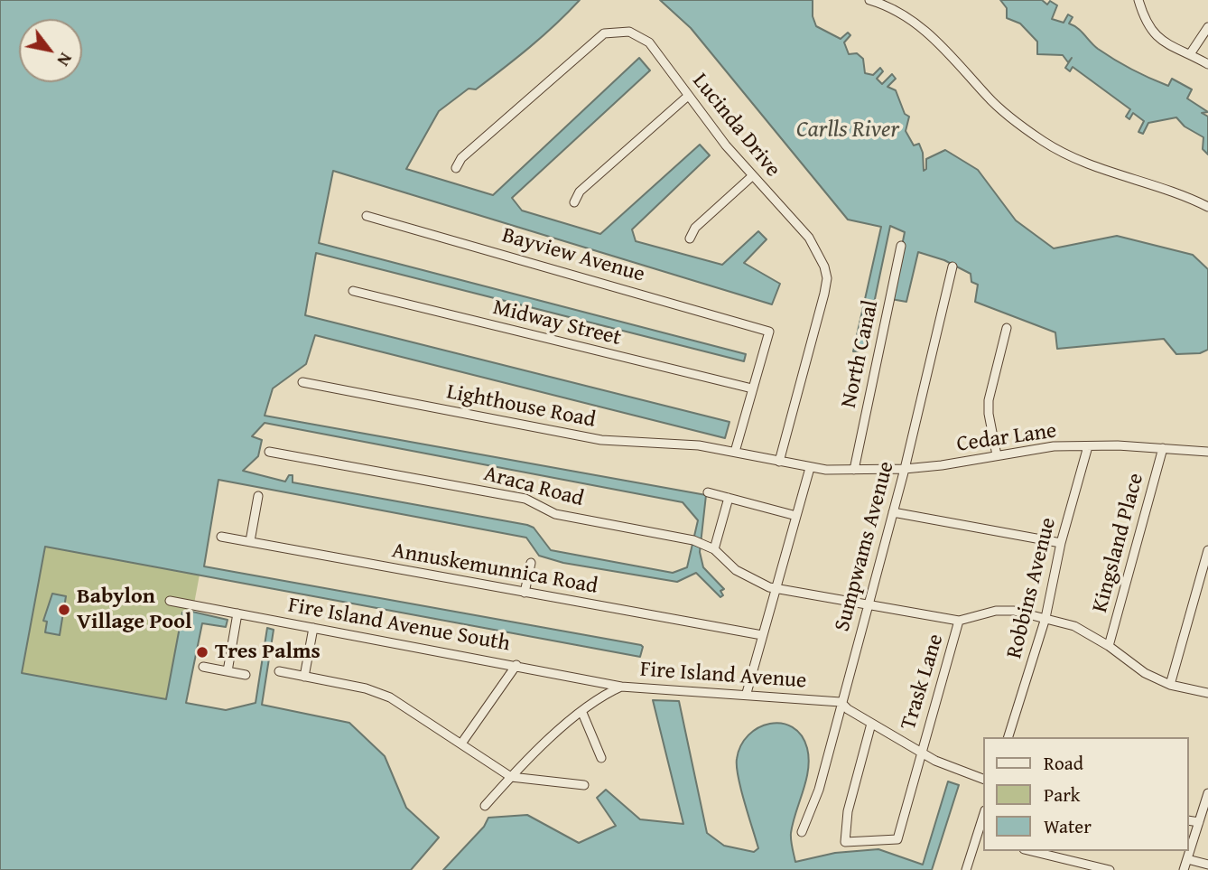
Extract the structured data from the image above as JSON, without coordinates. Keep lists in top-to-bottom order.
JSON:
{
  "streets": {
    "street": [
      "Lucinda Drive",
      "Bayview Avenue",
      "Midway Street",
      "North Canal",
      "Lighthouse Road",
      "Cedar Lane",
      "Araca Road",
      "Kingsland Place",
      "Sumpwams Avenue",
      "Annuskemunnica Road",
      "Robbins Avenue",
      "Fire Island Avenue South",
      "Fire Island Avenue",
      "Trask Lane"
    ]
  },
  "crossings": [
    ["Lucinda Drive", "Cedar Lane"],
    ["Bayview Avenue", "Midway Street"],
    ["North Canal", "Cedar Lane"],
    ["Lighthouse Road", "Cedar Lane"],
    ["Cedar Lane", "Kingsland Place"],
    ["Cedar Lane", "Sumpwams Avenue"],
    ["Cedar Lane", "Robbins Avenue"],
    ["Araca Road", "Sumpwams Avenue"],
    ["Araca Road", "Trask Lane"],
    ["Sumpwams Avenue", "Fire Island Avenue"],
    ["Fire Island Avenue South", "Fire Island Avenue"]
  ],
  "water": ["Carlls River"],
  "places": ["Babylon Village Pool", "Tres Palms"],
  "legend": ["Road", "Park", "Water"],
  "north": "bottom right"
}
